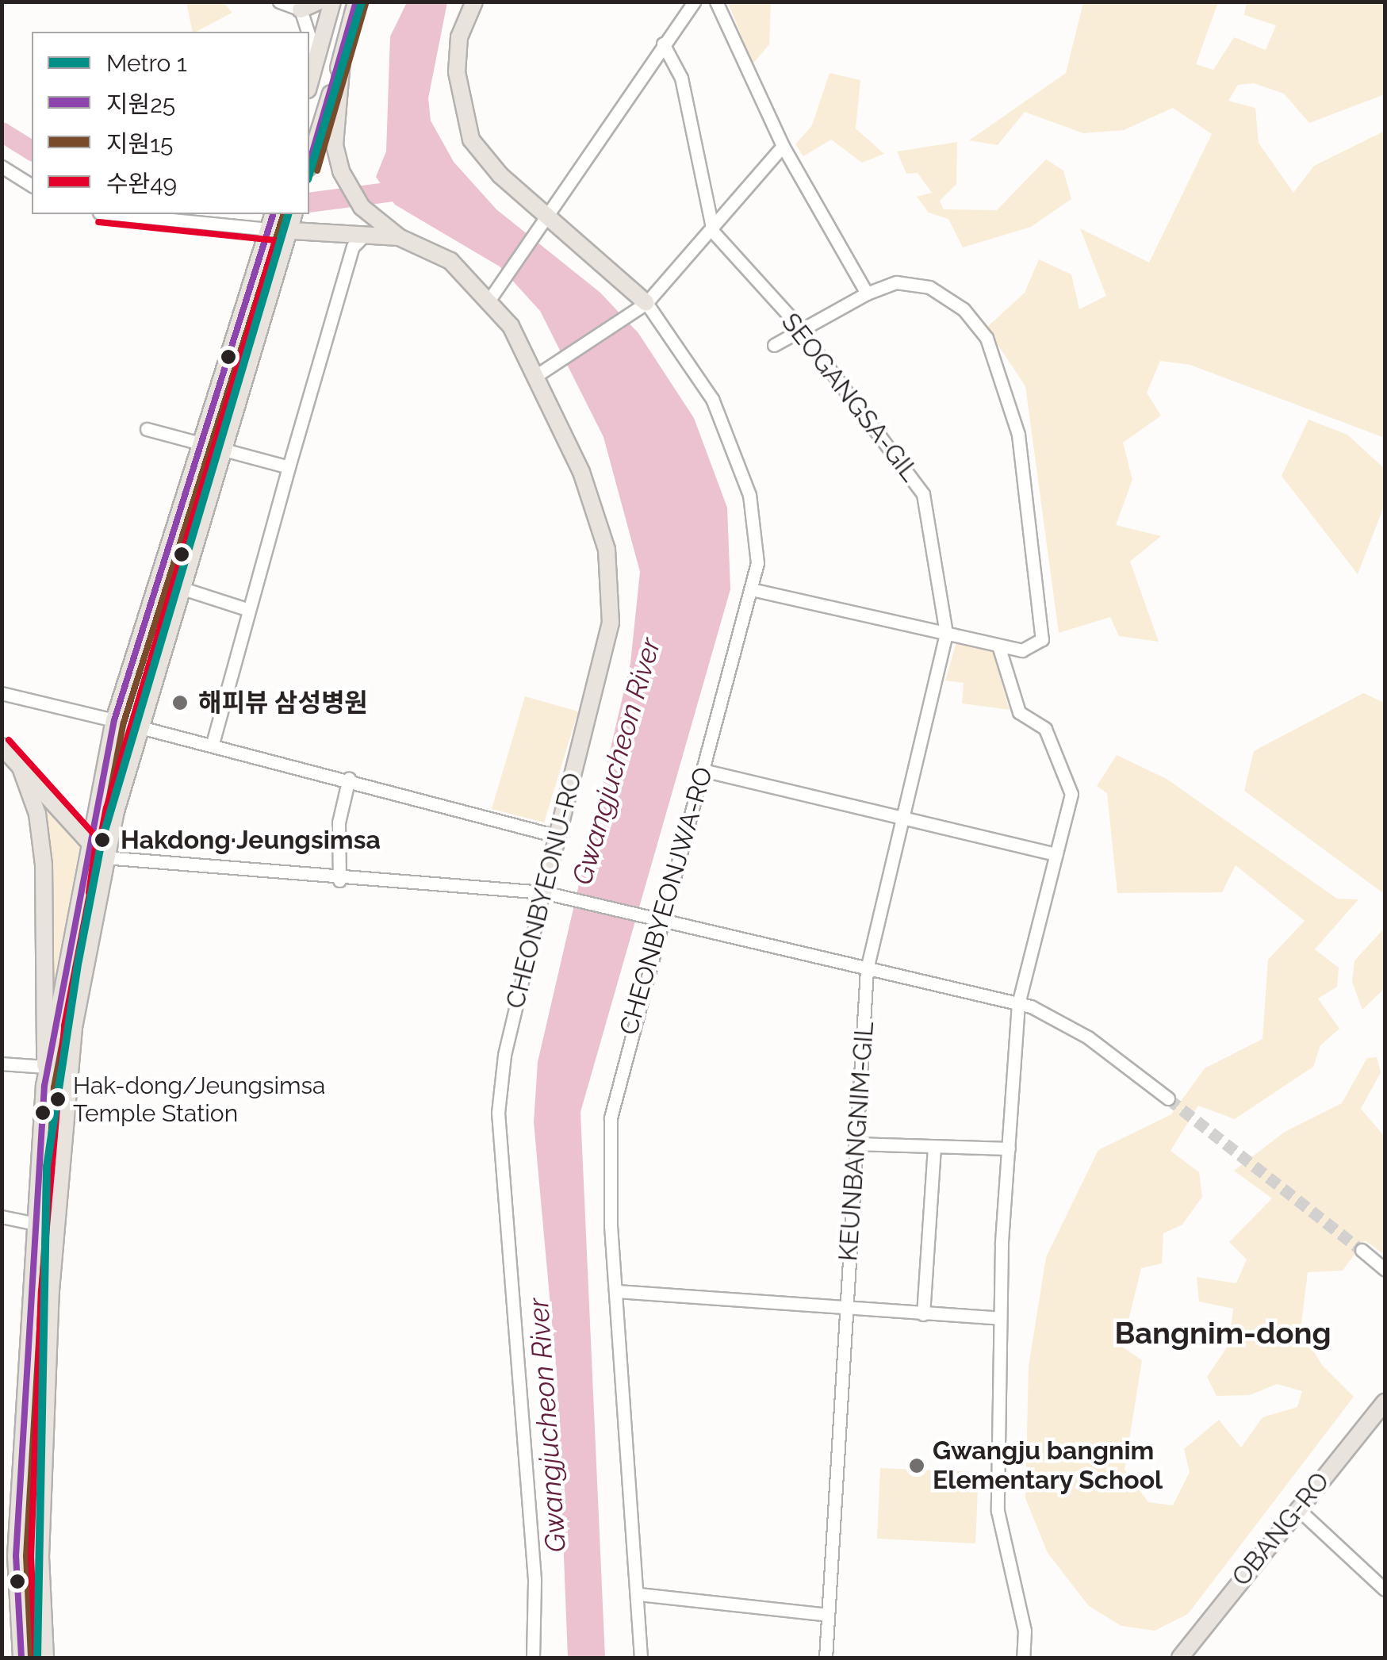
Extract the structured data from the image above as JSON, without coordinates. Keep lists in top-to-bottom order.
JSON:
{
  "streets": {
    "main road": ["CHEONBYEONU-RO", "CHEONBYEONJWA-RO", "OBANG-RO"],
    "street": ["SEOGANGSA-GIL", "KEUNBANGNIM-GIL"]
  },
  "crossings": [
    ["SEOGANGSA-GIL", "KEUNBANGNIM-GIL"]
  ],
  "districts": ["Bangnim-dong"],
  "water": ["Gwangjucheon River"],
  "places": [
    "해피뷰 삼성병원",
    "Hakdong·Jeungsimsa",
    "Hak-dong/Jeungsimsa Temple Station",
    "Gwangju bangnim Elementary School"
  ],
  "lines": [
    "metro line 1",
    "transit line 지원25",
    "transit line 지원15",
    "transit line 수완49"
  ],
  "legend": [
    "Metro 1",
    "지원25",
    "지원15",
    "수완49"
  ]
}
